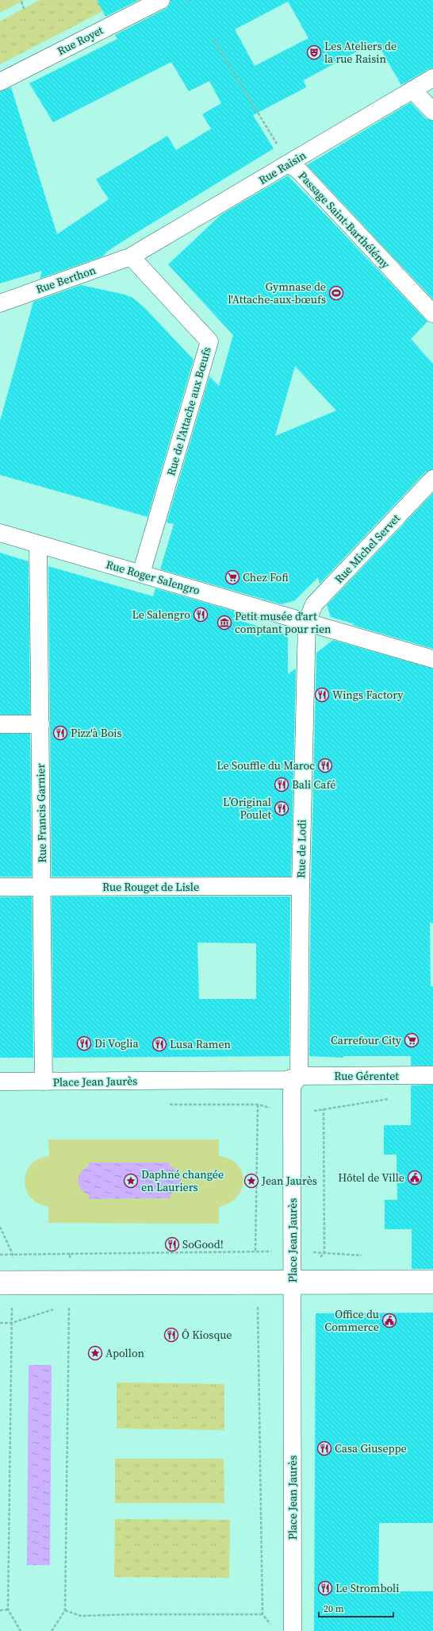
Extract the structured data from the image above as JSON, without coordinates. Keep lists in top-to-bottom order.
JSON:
{
  "streets": {
    "street": [
      "Rue Royet",
      "Rue Raisin",
      "Passage Saint-Barthélémy",
      "Rue Berthon",
      "Rue de l'Attache aux Bœufs",
      "Rue Michel Servet",
      "Rue Roger Salengro",
      "Rue Francis Garnier",
      "Rue de Lodi",
      "Rue Rouget de Lisle",
      "Rue Gérentet",
      "Place Jean Jaurès"
    ]
  },
  "crossings": [
    ["Rue Raisin", "Passage Saint-Barthélémy"],
    ["Rue Raisin", "Rue Berthon"],
    ["Rue Raisin", "Rue de l'Attache aux Bœufs"],
    ["Rue Berthon", "Rue de l'Attache aux Bœufs"],
    ["Rue de l'Attache aux Bœufs", "Rue Roger Salengro"],
    ["Rue Michel Servet", "Rue Roger Salengro"],
    ["Rue Michel Servet", "Rue de Lodi"],
    ["Rue Roger Salengro", "Rue Francis Garnier"],
    ["Rue Roger Salengro", "Rue de Lodi"],
    ["Rue Francis Garnier", "Rue Rouget de Lisle"],
    ["Rue Francis Garnier", "Place Jean Jaurès"],
    ["Rue de Lodi", "Rue Rouget de Lisle"],
    ["Rue de Lodi", "Rue Gérentet"],
    ["Rue de Lodi", "Place Jean Jaurès"],
    ["Rue Gérentet", "Place Jean Jaurès"]
  ],
  "places": {
    "theatre": ["Les Ateliers de la rue Raisin"],
    "sports": ["Gymnase de l'Attache-aux-bœufs"],
    "supermarket": ["Chez Fofi", "Carrefour City"],
    "restaurant": [
      "Le Salengro",
      "Wings Factory",
      "Pizz'à Bois",
      "Le Souffle du Maroc",
      "Bali Café",
      "L’Original Poulet",
      "Di Voglia",
      "Lusa Ramen",
      "SoGood!",
      "Ô Kiosque",
      "Casa Giuseppe",
      "Le Stromboli"
    ],
    "museum": ["Petit musée d'art comptant pour rien"],
    "public building": ["Hôtel de Ville", "Office du Commerce"],
    "place": ["Daphné changée en Lauriers", "Jean Jaurès", "Apollon"]
  },
  "scale_bar": "20 m"
}
